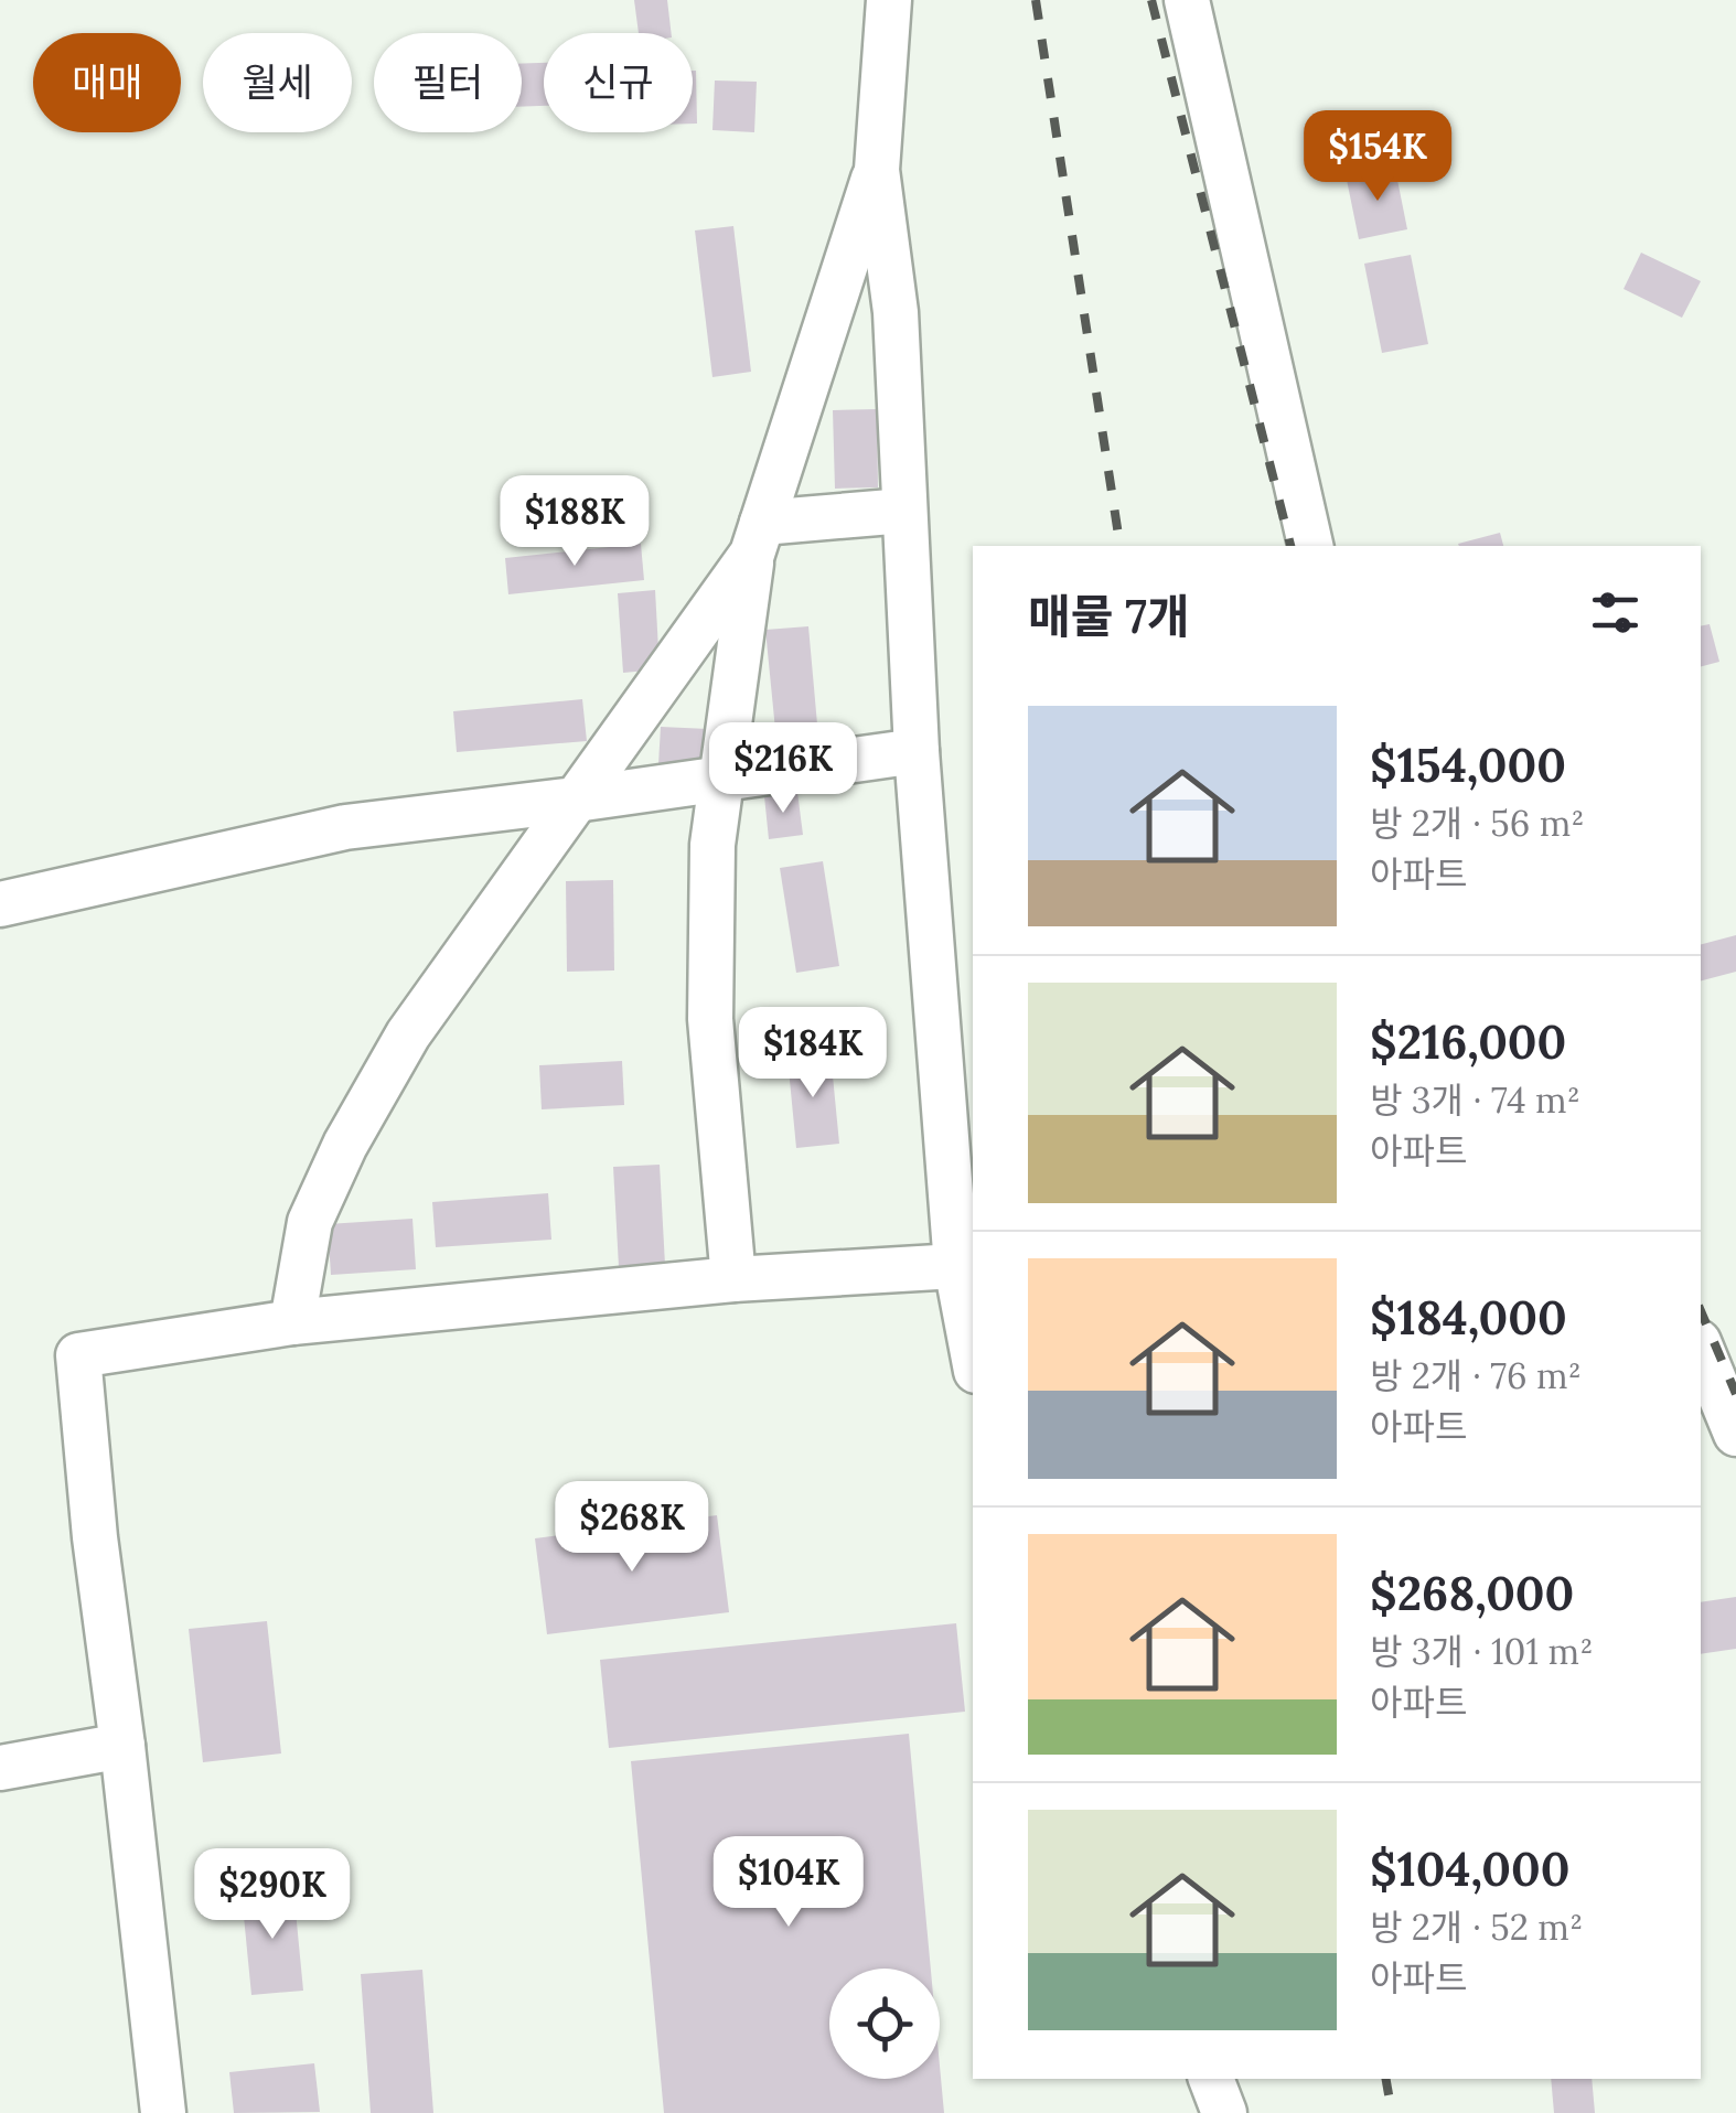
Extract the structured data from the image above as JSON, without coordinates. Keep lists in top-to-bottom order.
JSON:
{
  "page": {
    "chip": [
      "매매",
      "월세",
      "필터",
      "신규"
    ],
    "price": [
      "$154K",
      "$188K",
      "$216K",
      "$184K",
      "$268K",
      "$104K",
      "$290K"
    ],
    "heading": "매물 7개",
    "list": [
      {
        "name": "$154,000",
        "note": "방 2개 · 56 m² · 아파트"
      },
      {
        "name": "$216,000",
        "note": "방 3개 · 74 m² · 아파트"
      },
      {
        "name": "$184,000",
        "note": "방 2개 · 76 m² · 아파트"
      },
      {
        "name": "$268,000",
        "note": "방 3개 · 101 m² · 아파트"
      },
      {
        "name": "$104,000",
        "note": "방 2개 · 52 m² · 아파트"
      }
    ]
  }
}
